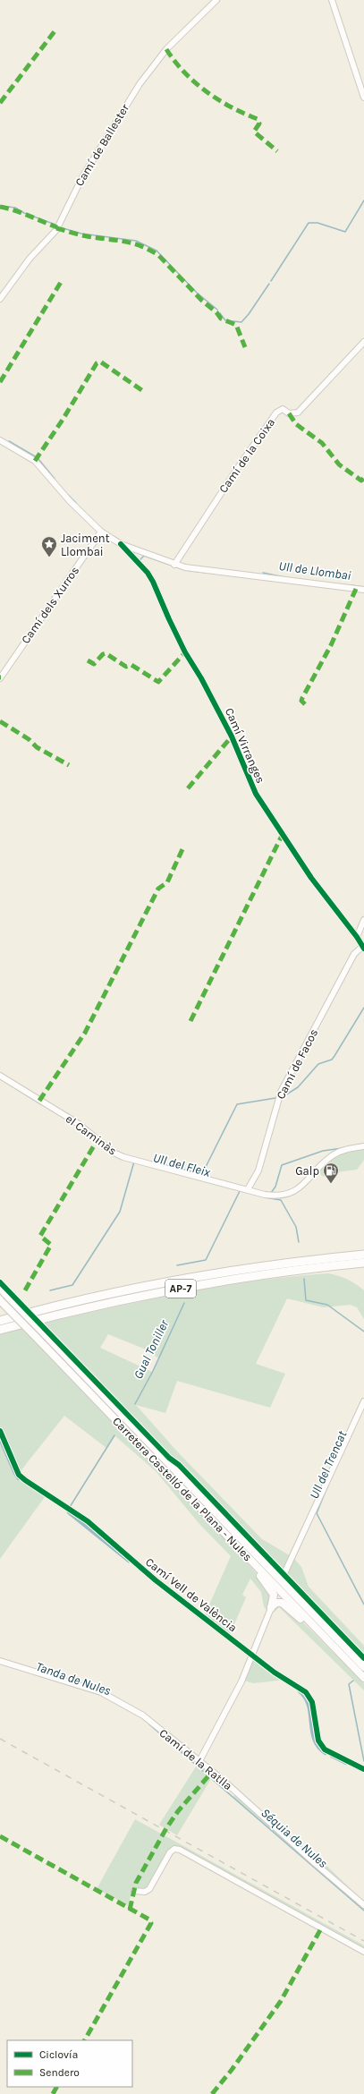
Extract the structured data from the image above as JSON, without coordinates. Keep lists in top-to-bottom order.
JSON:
{
  "streets": {
    "highway": ["AP-7"],
    "main road": ["Carretera Castelló de la Plana - Nules"],
    "street": [
      "Camí de Ballester",
      "Camí de la Coixa",
      "Camí dels Xurros",
      "Camí Virranges",
      "Camí de Facos",
      "el Caminàs",
      "Camí Vell de València",
      "Camí de la Ratlla"
    ]
  },
  "crossings": [
    ["Camí Virranges", "Camí de Facos"],
    ["Camí de Facos", "el Caminàs"]
  ],
  "water": [
    "Ull de Llombai",
    "Ull del Fleix",
    "Gual Toniller",
    "Ull del Trencat",
    "Tanda de Nules",
    "Séquia de Nules"
  ],
  "places": {
    "place": ["Jaciment Llombai"],
    "fuel station": ["Galp"]
  },
  "legend": ["Ciclovía", "Sendero"]
}
